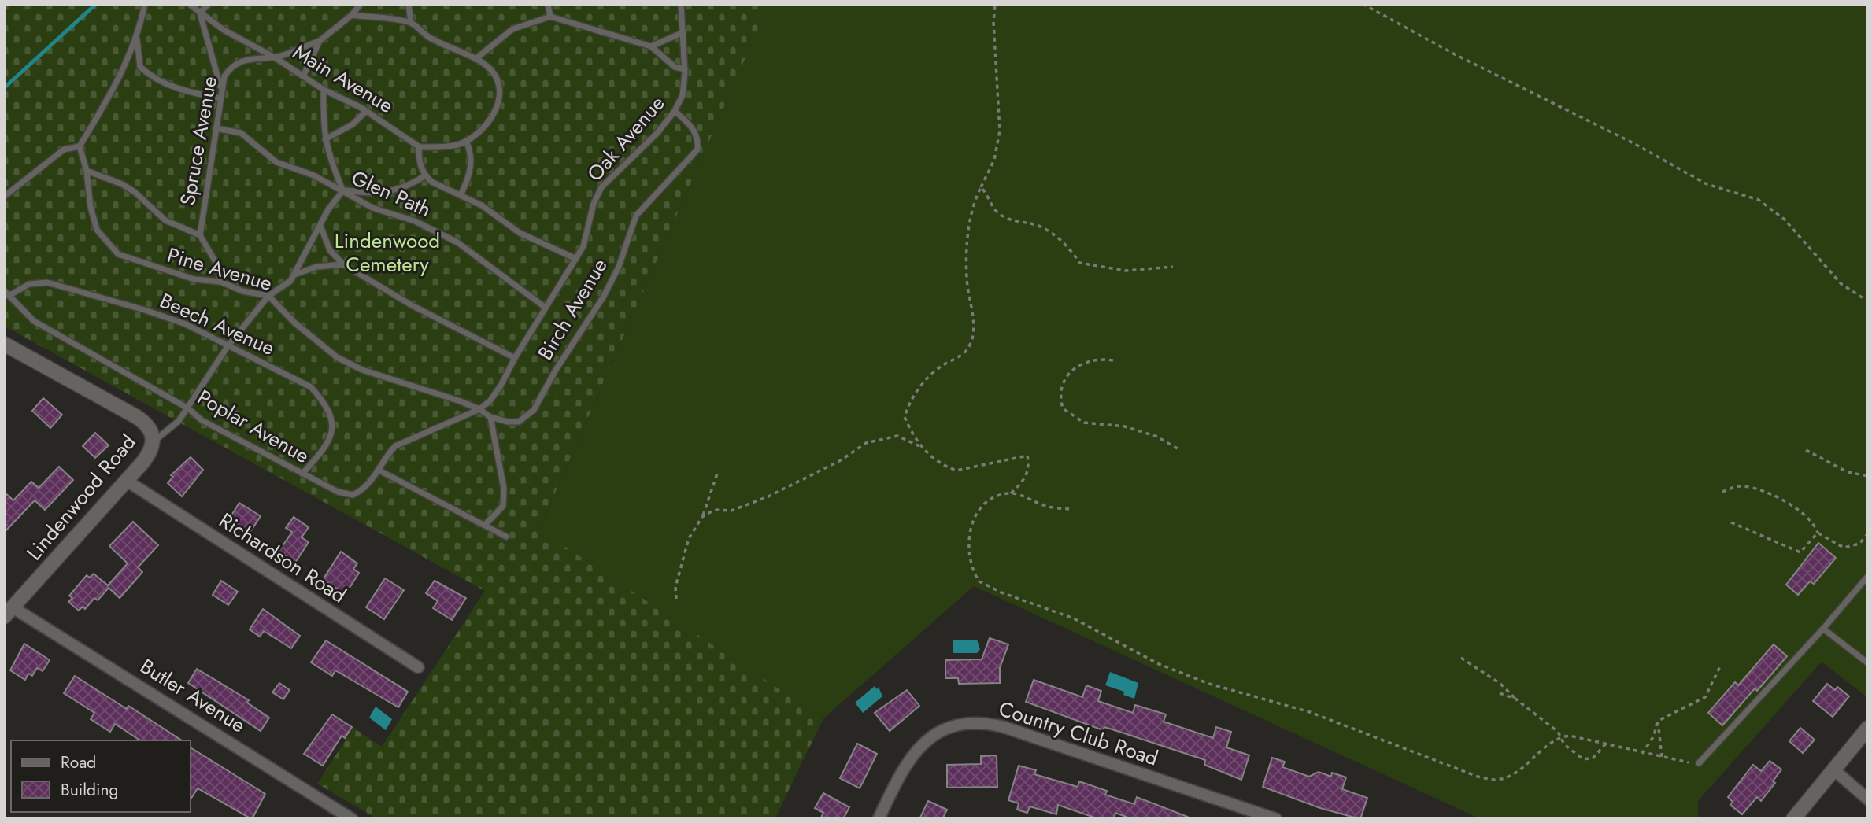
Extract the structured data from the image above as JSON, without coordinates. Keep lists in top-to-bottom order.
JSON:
{
  "streets": {
    "street": [
      "Lindenwood Road",
      "Richardson Road",
      "Butler Avenue",
      "Country Club Road"
    ],
    "lane": [
      "Main Avenue",
      "Oak Avenue",
      "Spruce Avenue",
      "Glen Path",
      "Pine Avenue",
      "Birch Avenue",
      "Beech Avenue",
      "Poplar Avenue"
    ]
  },
  "crossings": [
    ["Main Avenue", "Spruce Avenue"],
    ["Oak Avenue", "Birch Avenue"],
    ["Spruce Avenue", "Glen Path"],
    ["Pine Avenue", "Birch Avenue"],
    ["Pine Avenue", "Poplar Avenue"],
    ["Beech Avenue", "Poplar Avenue"],
    ["Lindenwood Road", "Richardson Road"],
    ["Lindenwood Road", "Butler Avenue"]
  ],
  "parks": ["Lindenwood Cemetery"],
  "legend": ["Road", "Building"]
}
